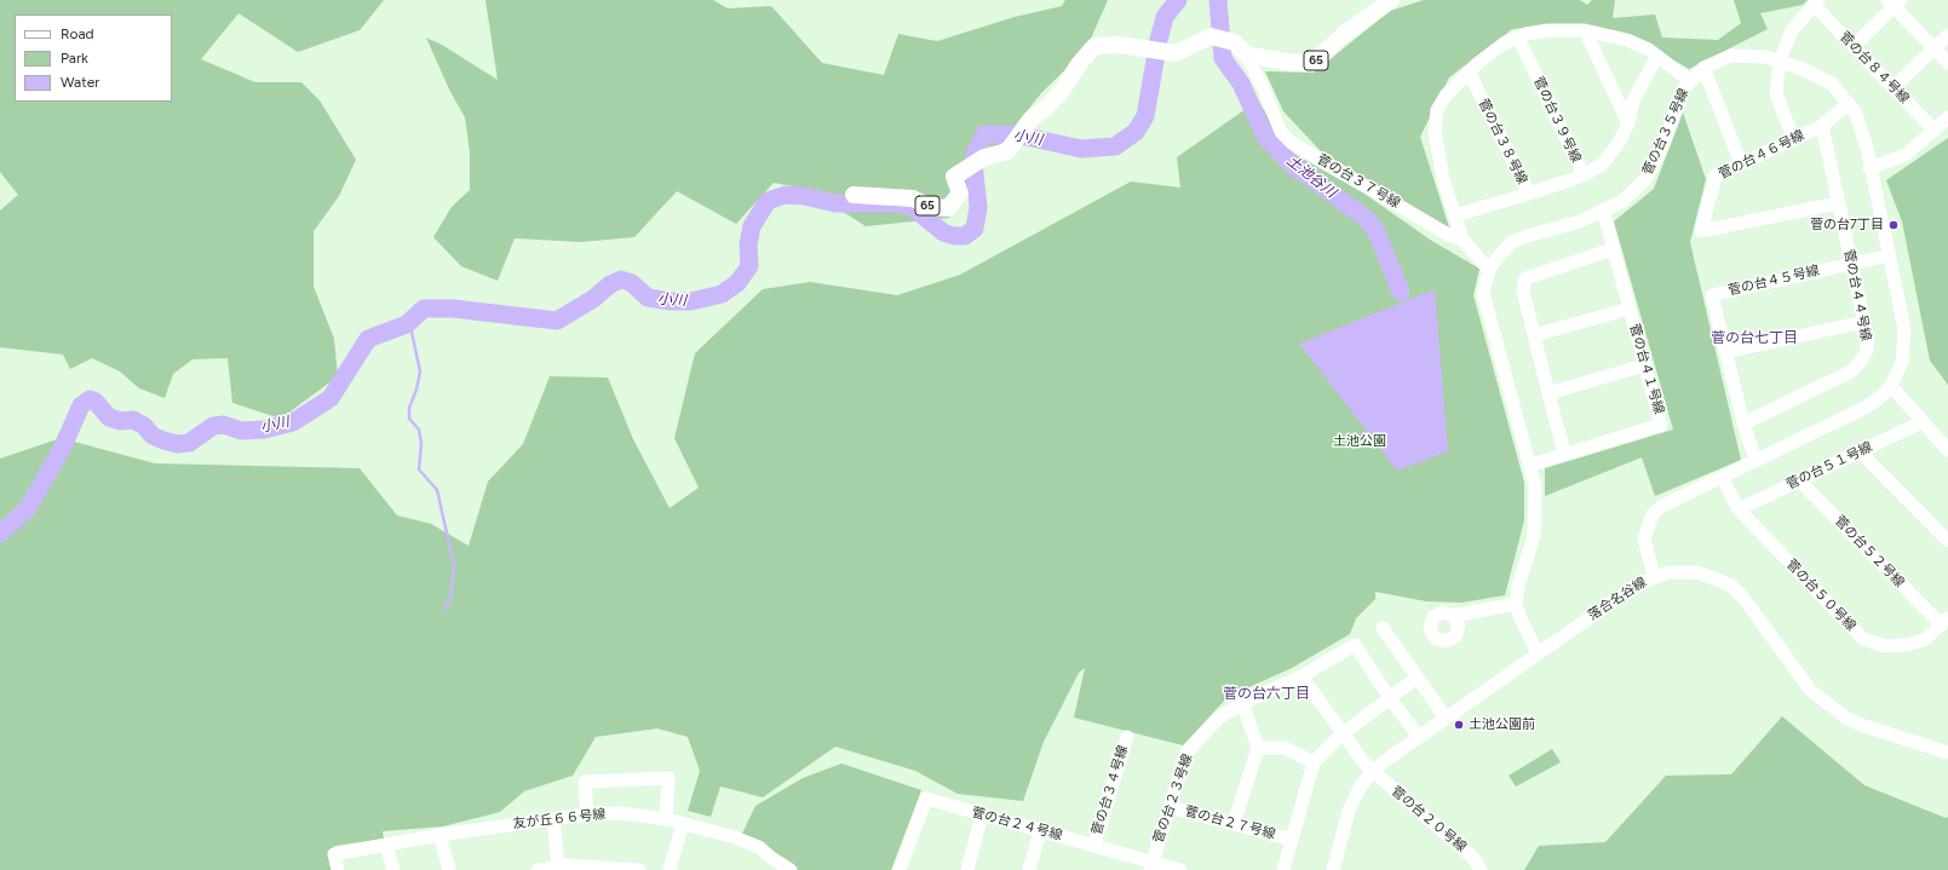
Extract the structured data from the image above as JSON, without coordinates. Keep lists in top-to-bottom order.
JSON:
{
  "streets": {
    "main road": ["65"],
    "street": [
      "菅の台８４号線",
      "菅の台３９号線",
      "菅の台３５号線",
      "菅の台３８号線",
      "菅の台４６号線",
      "菅の台３７号線",
      "菅の台４５号線",
      "菅の台４４号線",
      "菅の台４１号線",
      "菅の台５１号線",
      "菅の台５２号線",
      "菅の台５０号線",
      "落合名谷線",
      "菅の台３４号線",
      "菅の台２３号線",
      "友が丘６６号線",
      "菅の台２０号線",
      "菅の台２７号線",
      "菅の台２４号線"
    ]
  },
  "crossings": [
    ["65", "菅の台３７号線"],
    ["菅の台３５号線", "菅の台４６号線"],
    ["菅の台３５号線", "菅の台４５号線"],
    ["菅の台３５号線", "菅の台４１号線"],
    ["菅の台３５号線", "菅の台５０号線"],
    ["菅の台３５号線", "落合名谷線"],
    ["菅の台４６号線", "菅の台４４号線"],
    ["菅の台４５号線", "菅の台４４号線"],
    ["菅の台５１号線", "菅の台５２号線"],
    ["菅の台５１号線", "菅の台５０号線"],
    ["菅の台５２号線", "菅の台５０号線"],
    ["落合名谷線", "菅の台２０号線"],
    ["菅の台３４号線", "菅の台２４号線"],
    ["菅の台２３号線", "菅の台２７号線"],
    ["菅の台２３号線", "菅の台２４号線"]
  ],
  "districts": ["菅の台七丁目", "菅の台六丁目"],
  "water": ["小川", "土池谷川"],
  "parks": ["土池公園"],
  "places": ["菅の台7丁目", "土池公園前"],
  "legend": ["Road", "Park", "Water"]
}
